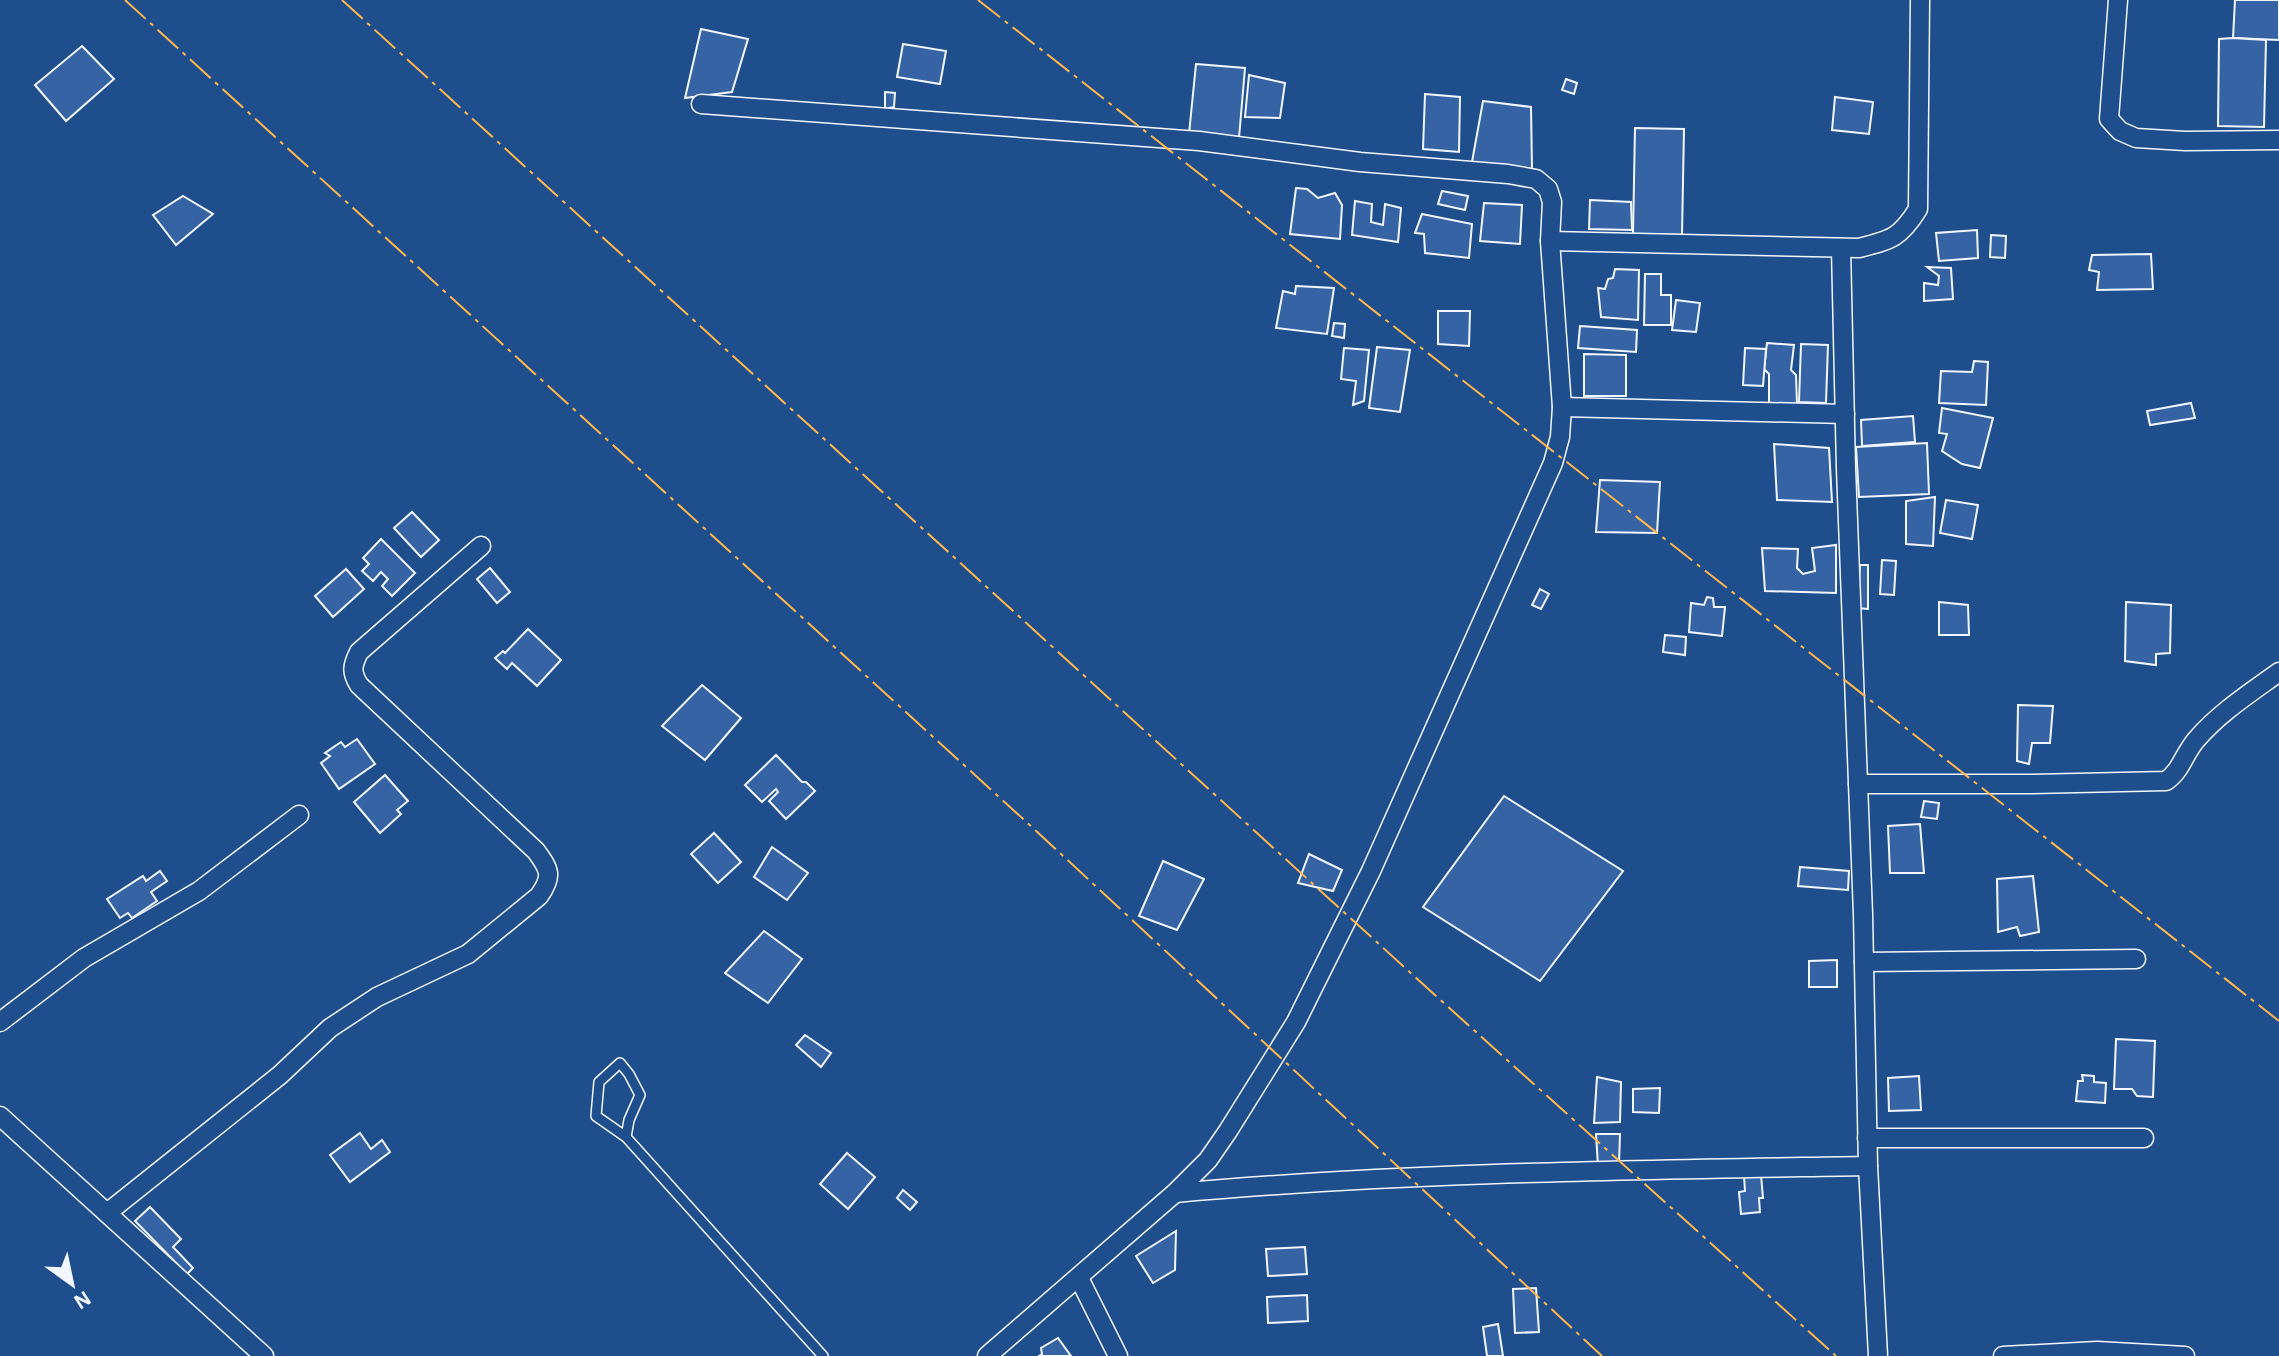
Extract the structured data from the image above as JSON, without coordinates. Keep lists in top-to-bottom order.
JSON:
{
  "north": "bottom right"
}
